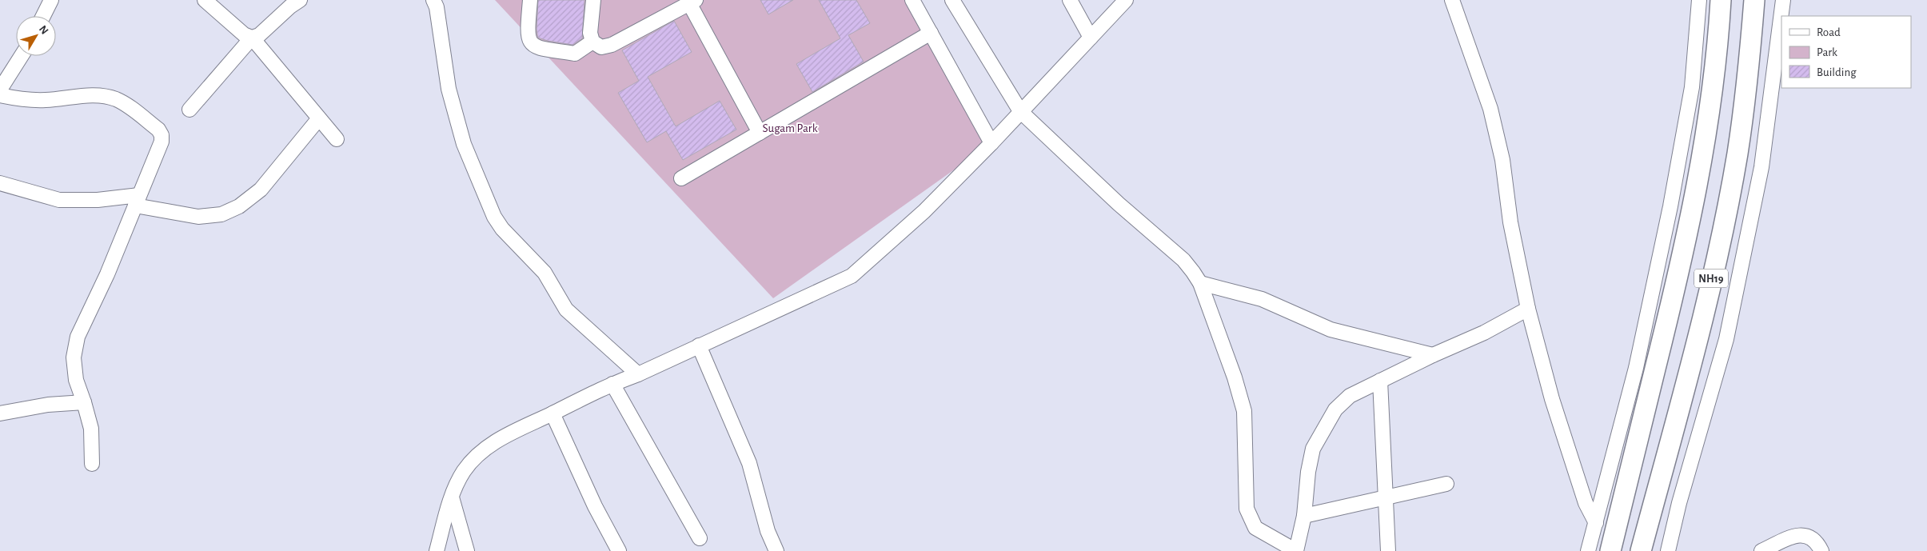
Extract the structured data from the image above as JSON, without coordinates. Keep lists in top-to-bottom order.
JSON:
{
  "streets": {
    "highway": ["NH19"]
  },
  "parks": ["Sugam Park"],
  "legend": ["Road", "Park", "Building"],
  "north": "top right"
}
